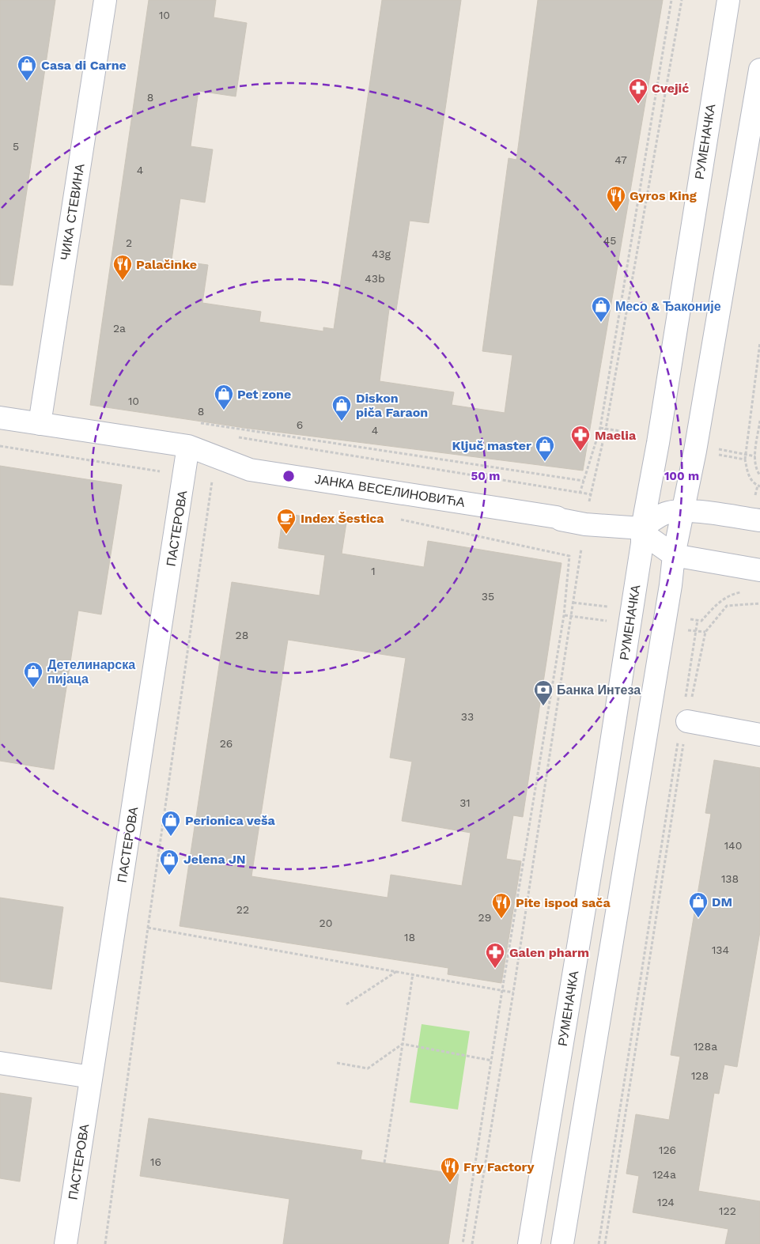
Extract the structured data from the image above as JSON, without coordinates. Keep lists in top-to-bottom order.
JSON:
{
  "streets": {
    "street": [
      "РУМЕНАЧКА",
      "ЧИКА СТЕВИНА",
      "ЈАНКА ВЕСЕЛИНОВИЋА",
      "ПАСТЕРОВА"
    ]
  },
  "crossings": [
    ["РУМЕНАЧКА", "ЈАНКА ВЕСЕЛИНОВИЋА"],
    ["ЧИКА СТЕВИНА", "ЈАНКА ВЕСЕЛИНОВИЋА"],
    ["ЈАНКА ВЕСЕЛИНОВИЋА", "ПАСТЕРОВА"]
  ],
  "places": {
    "shop": [
      "Casa di Carne",
      "Месо & Ђаконије",
      "Pet zone",
      "Diskon piča Faraon",
      "Ključ master",
      "Детелинарска пијаца",
      "Perionica veša",
      "Jelena JN",
      "DM"
    ],
    "pharmacy": ["Cvejić", "Maelia", "Galen pharm"],
    "restaurant": [
      "Gyros King",
      "Palačinke",
      "Pite ispod sača",
      "Fry Factory"
    ],
    "cafe": ["Index Šestica"],
    "bank": ["Банка Интеза"]
  },
  "house_numbers": [
    "10",
    "8",
    "5",
    "47",
    "4",
    "45",
    "2",
    "43g",
    "43b",
    "2a",
    "10",
    "8",
    "6",
    "4",
    "1",
    "35",
    "28",
    "33",
    "26",
    "31",
    "140",
    "138",
    "22",
    "29",
    "20",
    "18",
    "134",
    "128a",
    "128",
    "126",
    "16",
    "124a",
    "124",
    "122"
  ],
  "rings": ["50 m", "100 m"]
}
